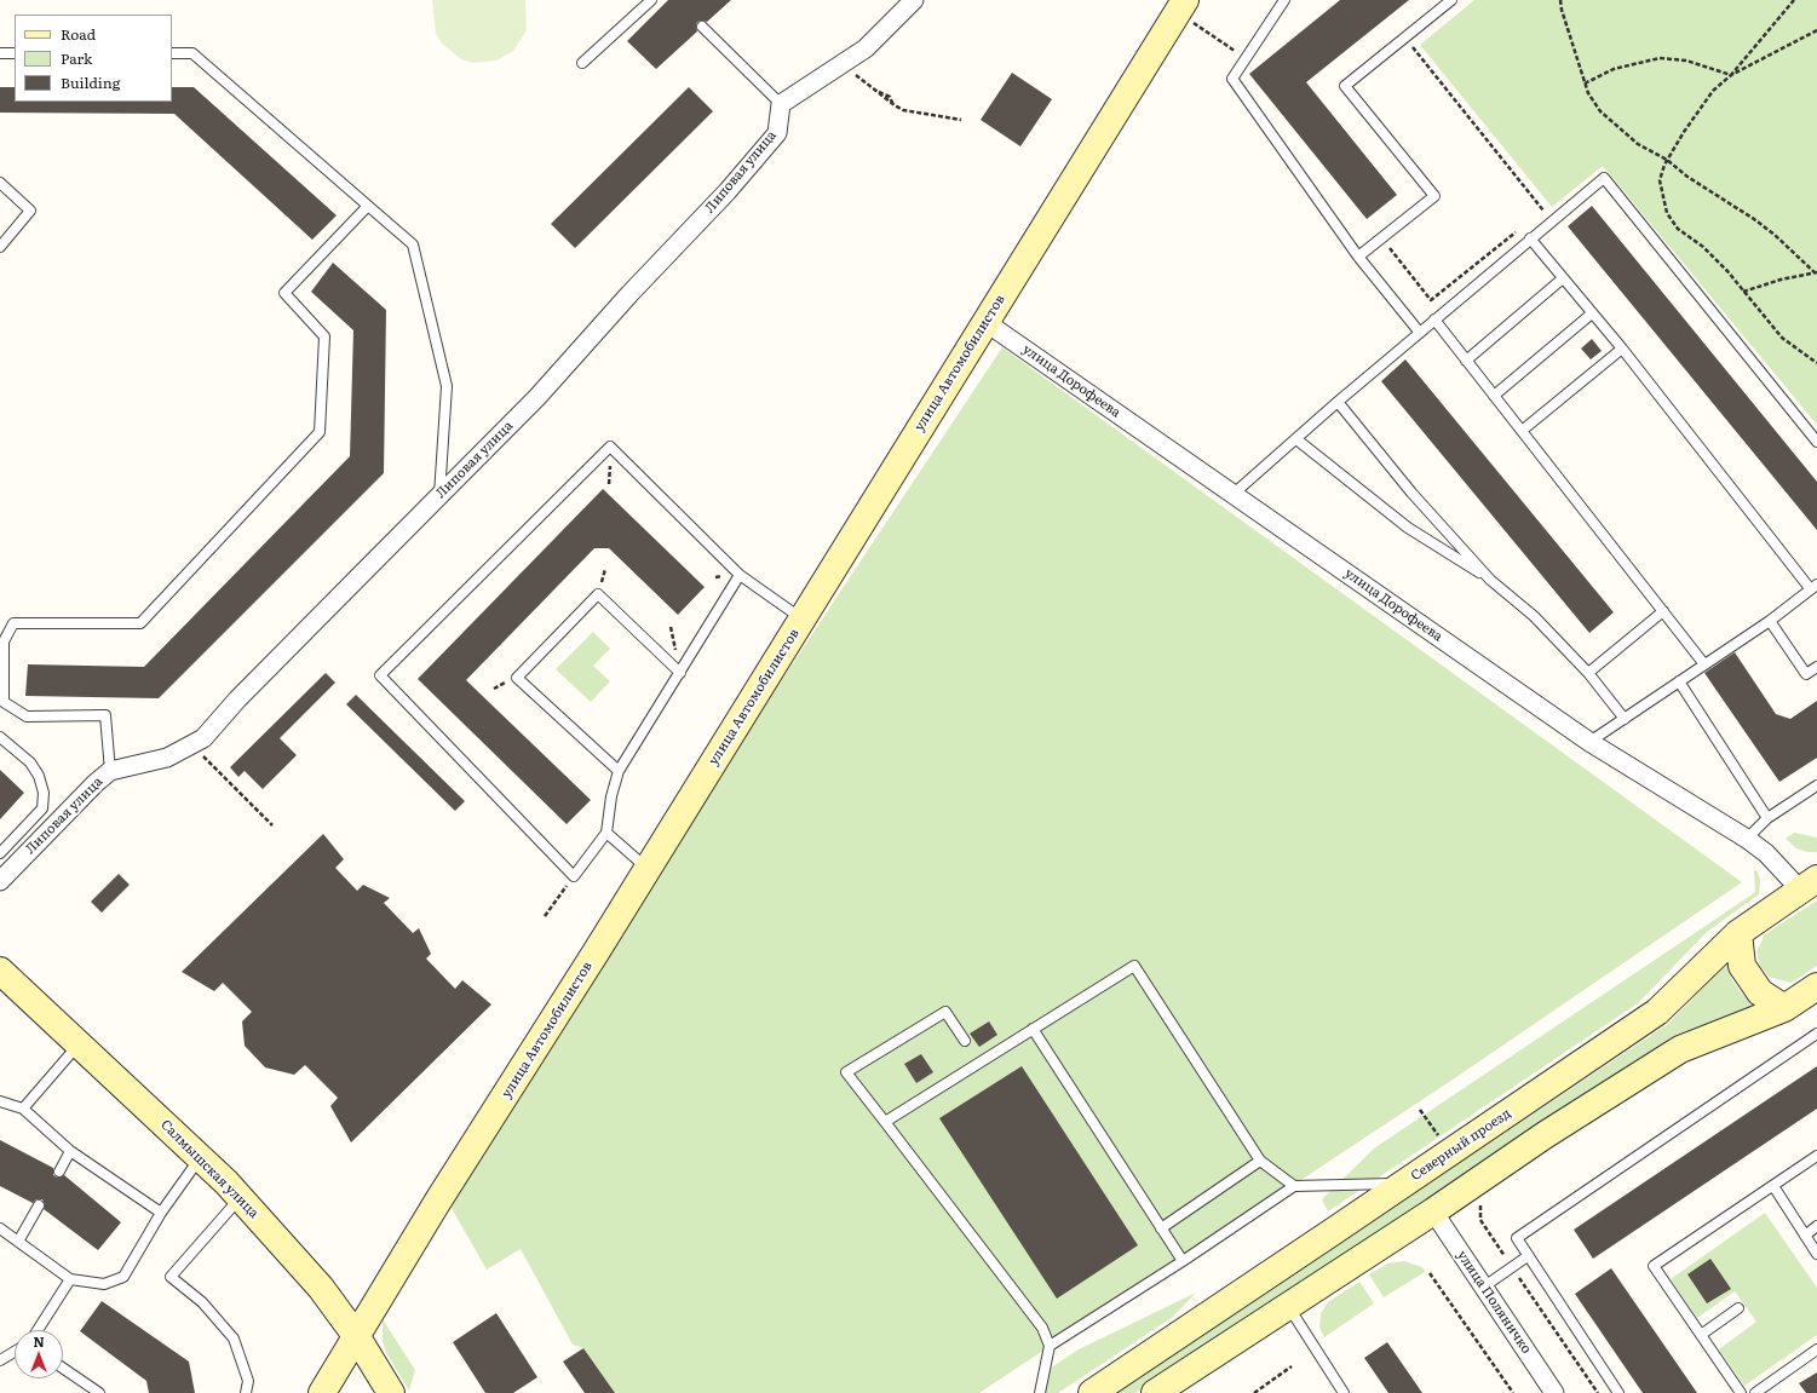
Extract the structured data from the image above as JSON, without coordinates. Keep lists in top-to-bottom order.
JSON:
{
  "streets": {
    "main road": ["улица Автомобилистов", "Северный проезд", "Салмышская улица"],
    "street": ["Липовая улица", "улица Дорофеева", "улица Поляничко"]
  },
  "crossings": [
    ["улица Автомобилистов", "улица Дорофеева"],
    ["улица Автомобилистов", "Салмышская улица"],
    ["улица Дорофеева", "Северный проезд"]
  ],
  "legend": ["Road", "Park", "Building"],
  "north": "top"
}
